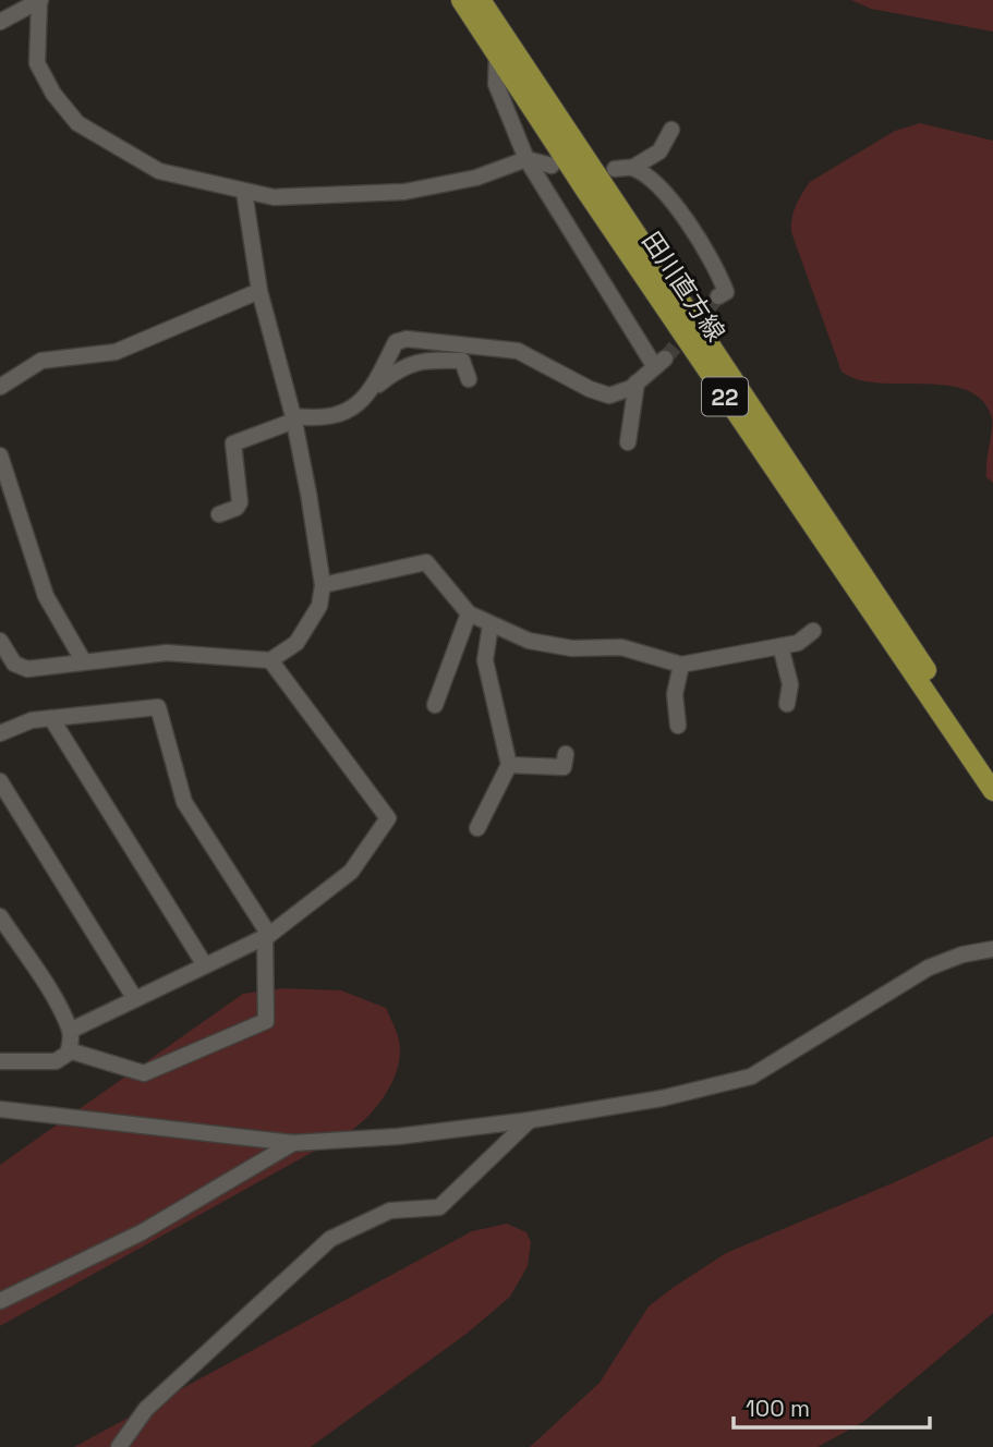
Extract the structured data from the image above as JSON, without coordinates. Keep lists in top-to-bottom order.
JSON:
{
  "streets": {
    "main road": ["田川直方線", "22"]
  },
  "scale_bar": "100 m"
}
